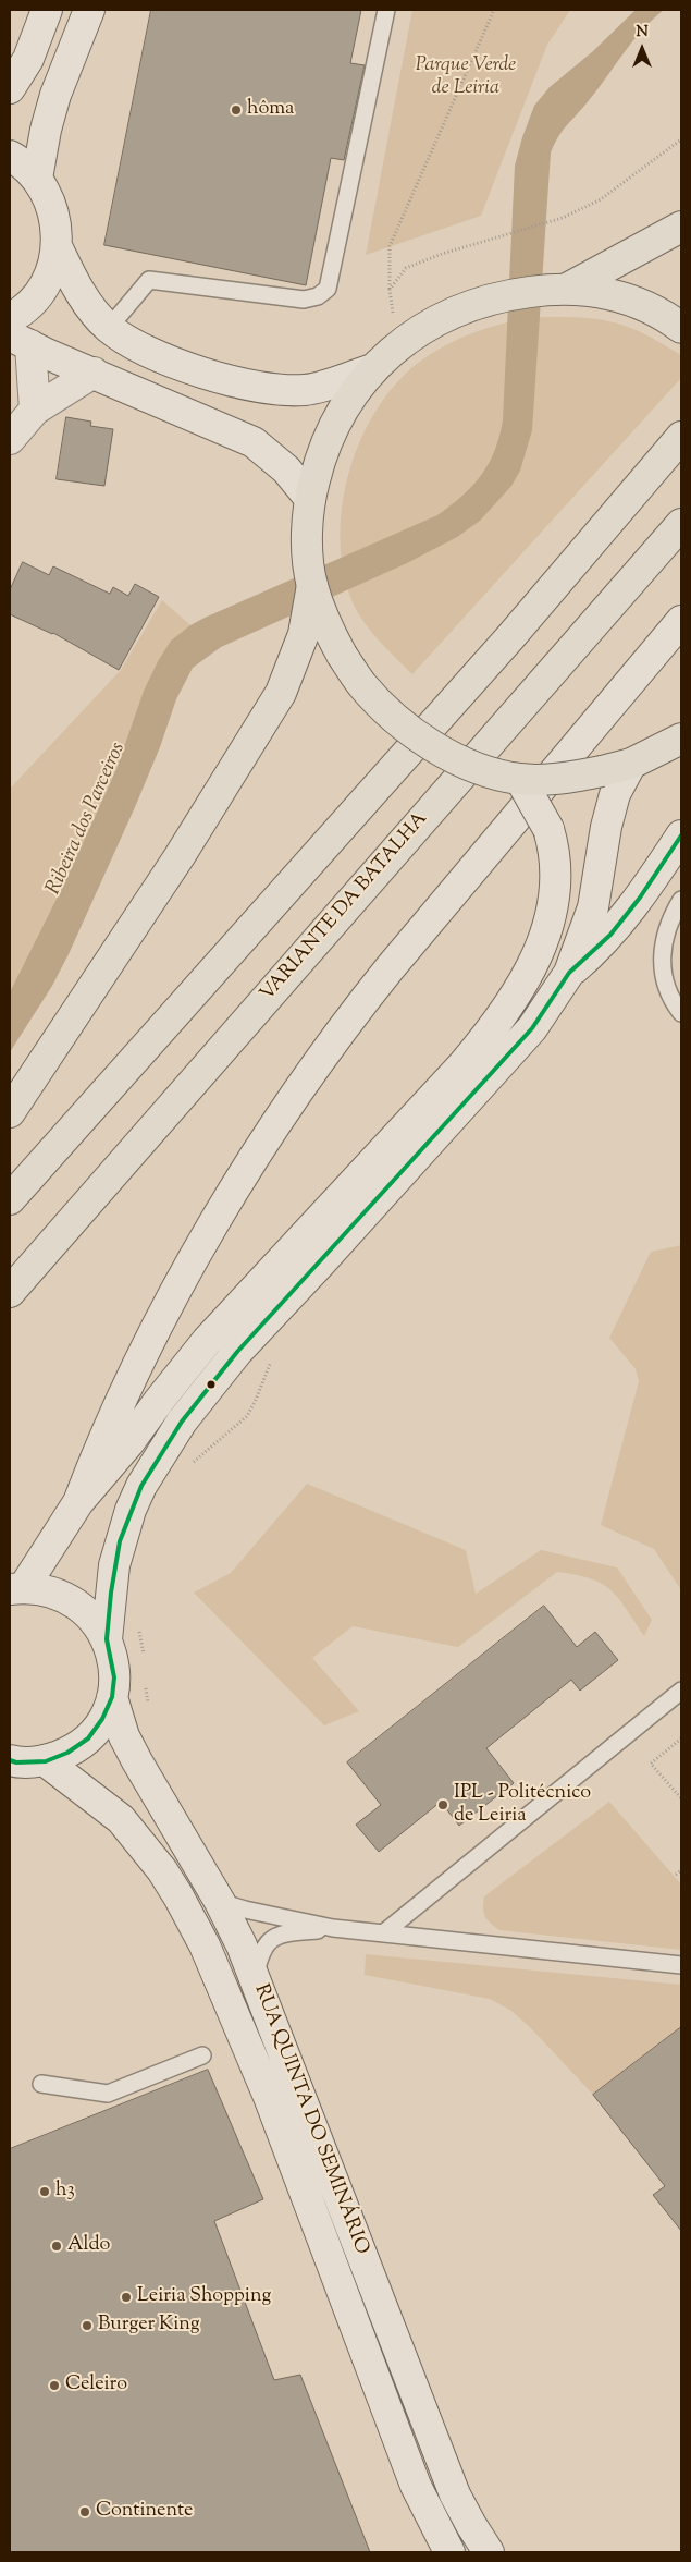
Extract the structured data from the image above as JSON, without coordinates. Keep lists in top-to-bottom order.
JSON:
{
  "streets": {
    "main road": ["VARIANTE DA BATALHA", "RUA QUINTA DO SEMINÁRIO"]
  },
  "water": ["Ribeira dos Parceiros"],
  "parks": ["Parque Verde de Leiria"],
  "places": [
    "hôma",
    "IPL - Politécnico de Leiria",
    "h3",
    "Aldo",
    "Leiria Shopping",
    "Burger King",
    "Celeiro",
    "Continente"
  ],
  "north": "top"
}
